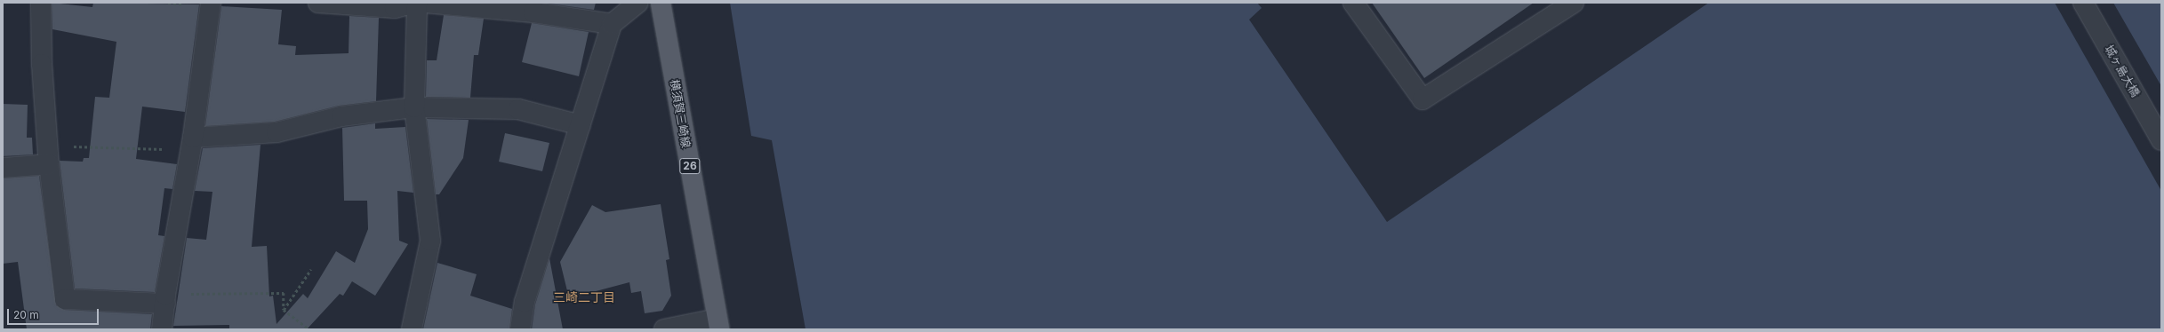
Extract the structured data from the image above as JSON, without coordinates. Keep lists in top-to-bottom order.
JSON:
{
  "streets": {
    "main road": ["横須賀三崎線", "26"],
    "street": ["城ヶ島大橋"]
  },
  "districts": ["三崎二丁目"],
  "scale_bar": "20 m"
}
